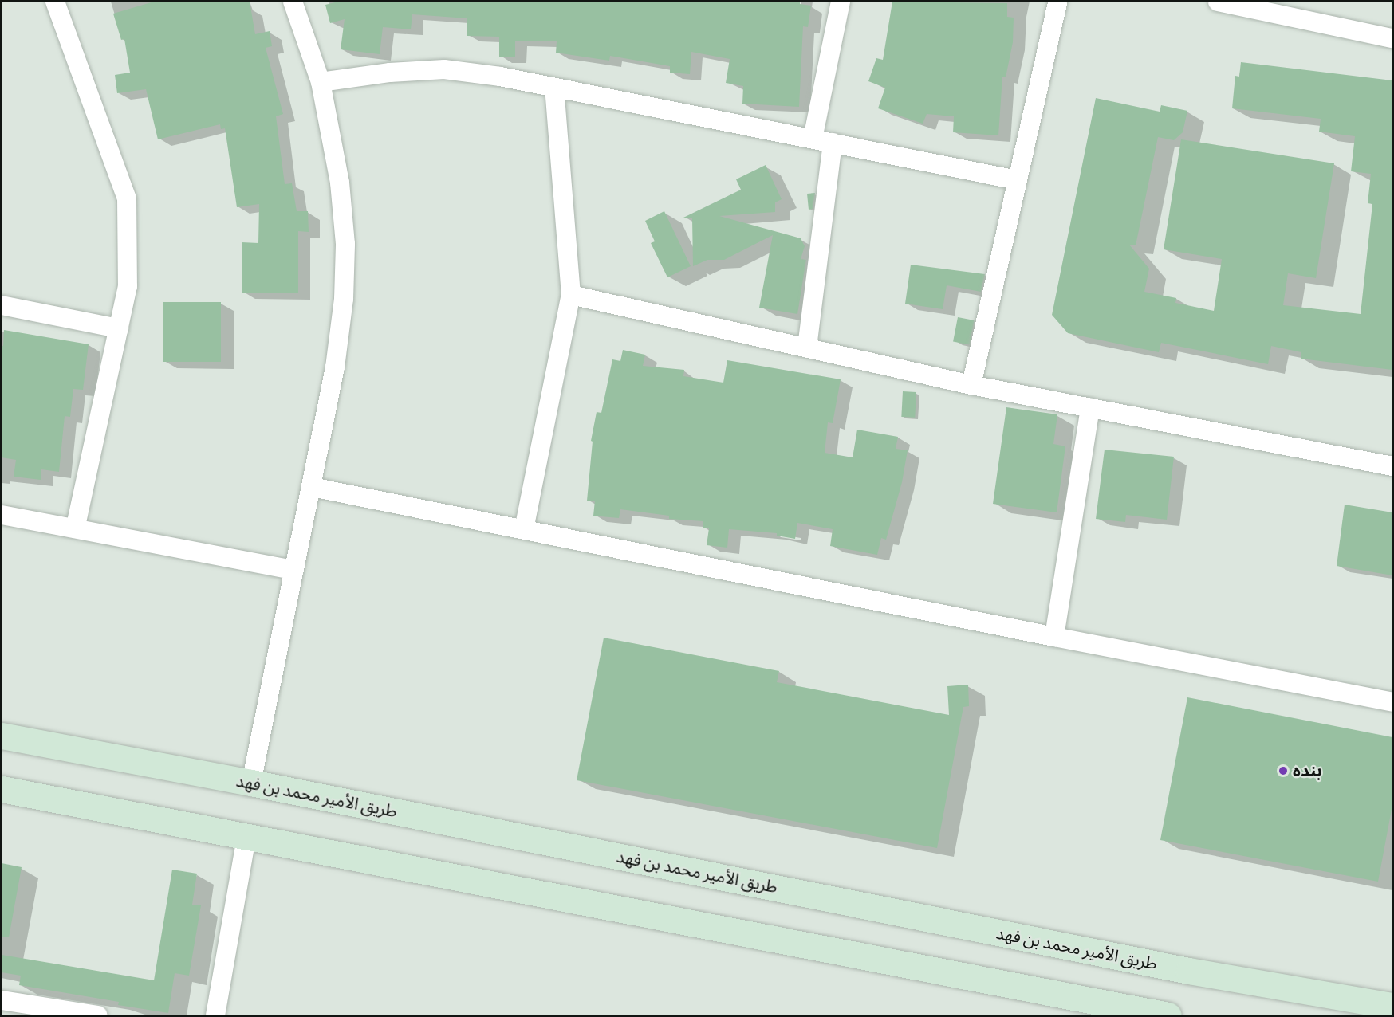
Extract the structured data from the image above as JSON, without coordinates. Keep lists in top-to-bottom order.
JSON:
{
  "streets": {
    "street": ["طريق الأمير محمد بن فهد"]
  },
  "places": ["بنده"]
}
